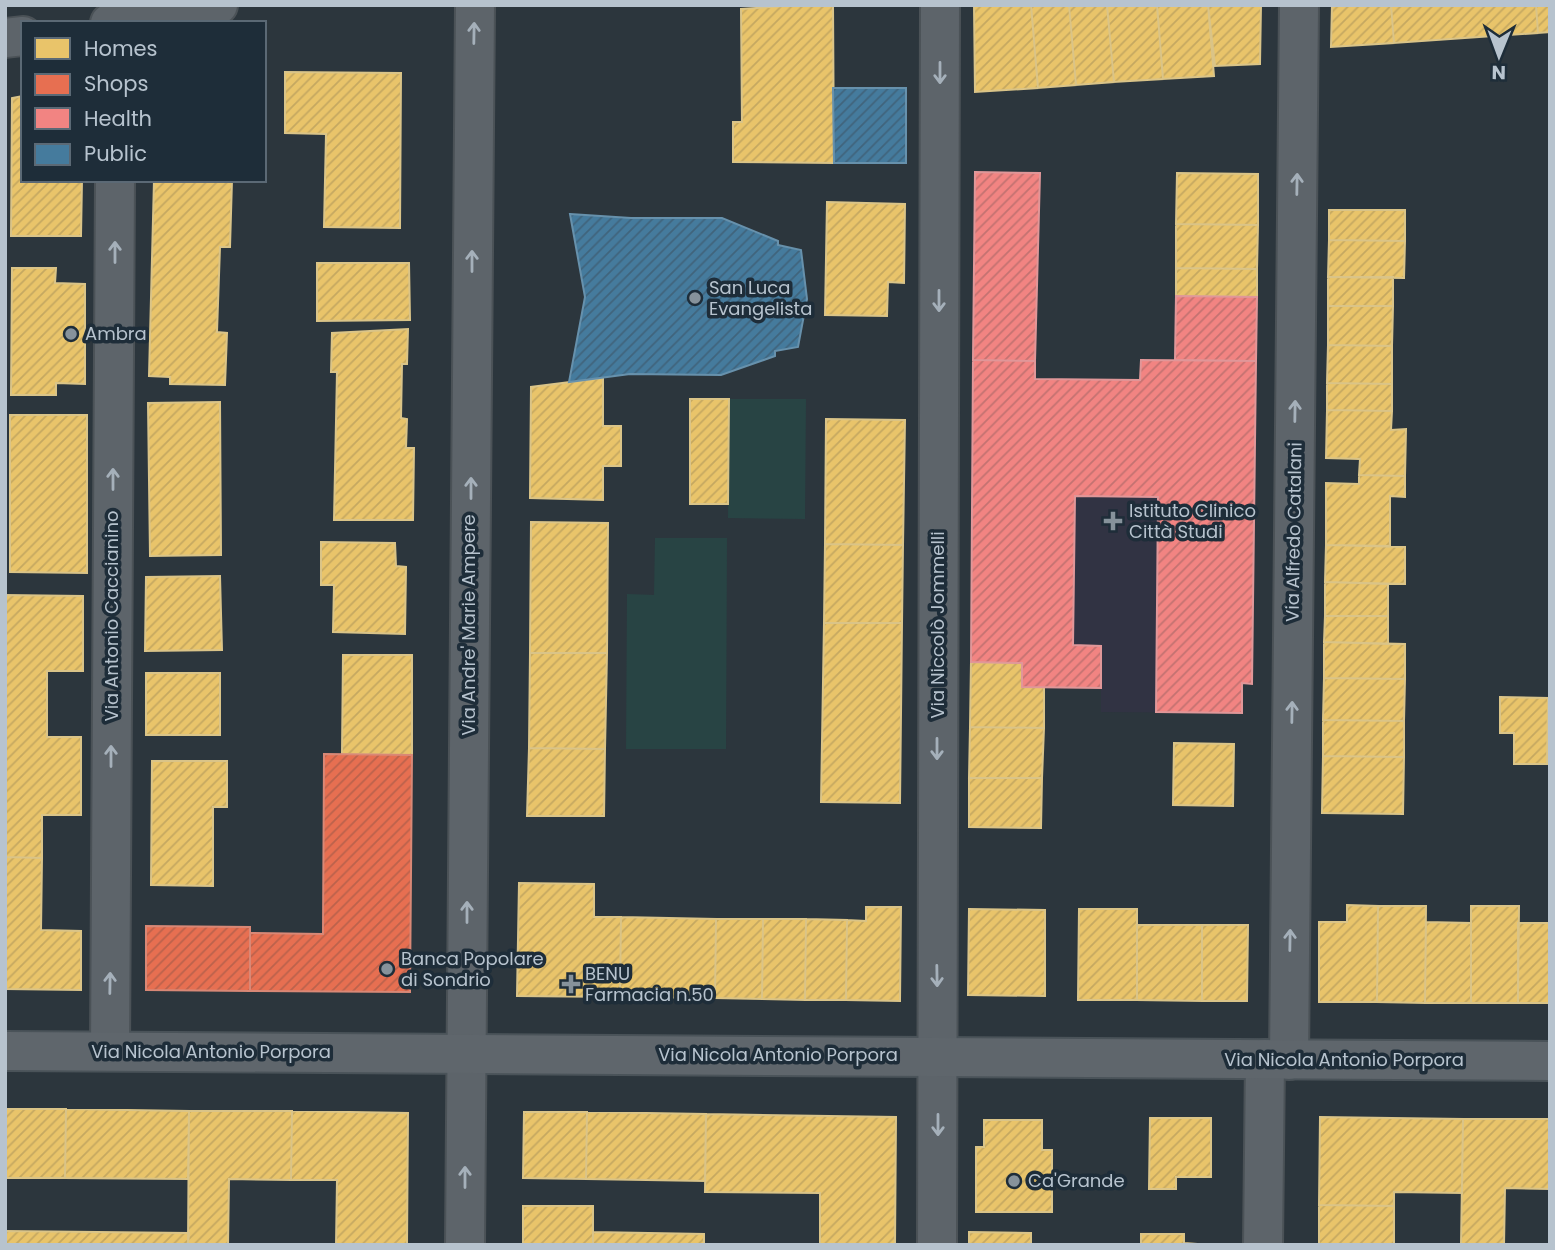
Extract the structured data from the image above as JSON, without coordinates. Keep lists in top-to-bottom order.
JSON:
{
  "streets": {
    "main road": ["Via Nicola Antonio Porpora"],
    "street": [
      "Via Alfredo Catalani",
      "Via Antonio Caccianino",
      "Via Andre' Marie Ampere",
      "Via Niccolò Jommelli"
    ]
  },
  "crossings": [
    ["Via Alfredo Catalani", "Via Nicola Antonio Porpora"],
    ["Via Antonio Caccianino", "Via Nicola Antonio Porpora"],
    ["Via Andre' Marie Ampere", "Via Nicola Antonio Porpora"],
    ["Via Niccolò Jommelli", "Via Nicola Antonio Porpora"]
  ],
  "one_way": [
    "Via Alfredo Catalani",
    "Via Antonio Caccianino",
    "Via Andre' Marie Ampere",
    "Via Niccolò Jommelli"
  ],
  "places": {
    "other": [
      "San Luca Evangelista",
      "Ambra",
      "Banca Popolare di Sondrio",
      "Ca'Grande"
    ],
    "health": ["Istituto Clinico Città Studi", "BENU Farmacia n.50"]
  },
  "legend": [
    "Homes",
    "Shops",
    "Health",
    "Public"
  ],
  "north": "bottom"
}
